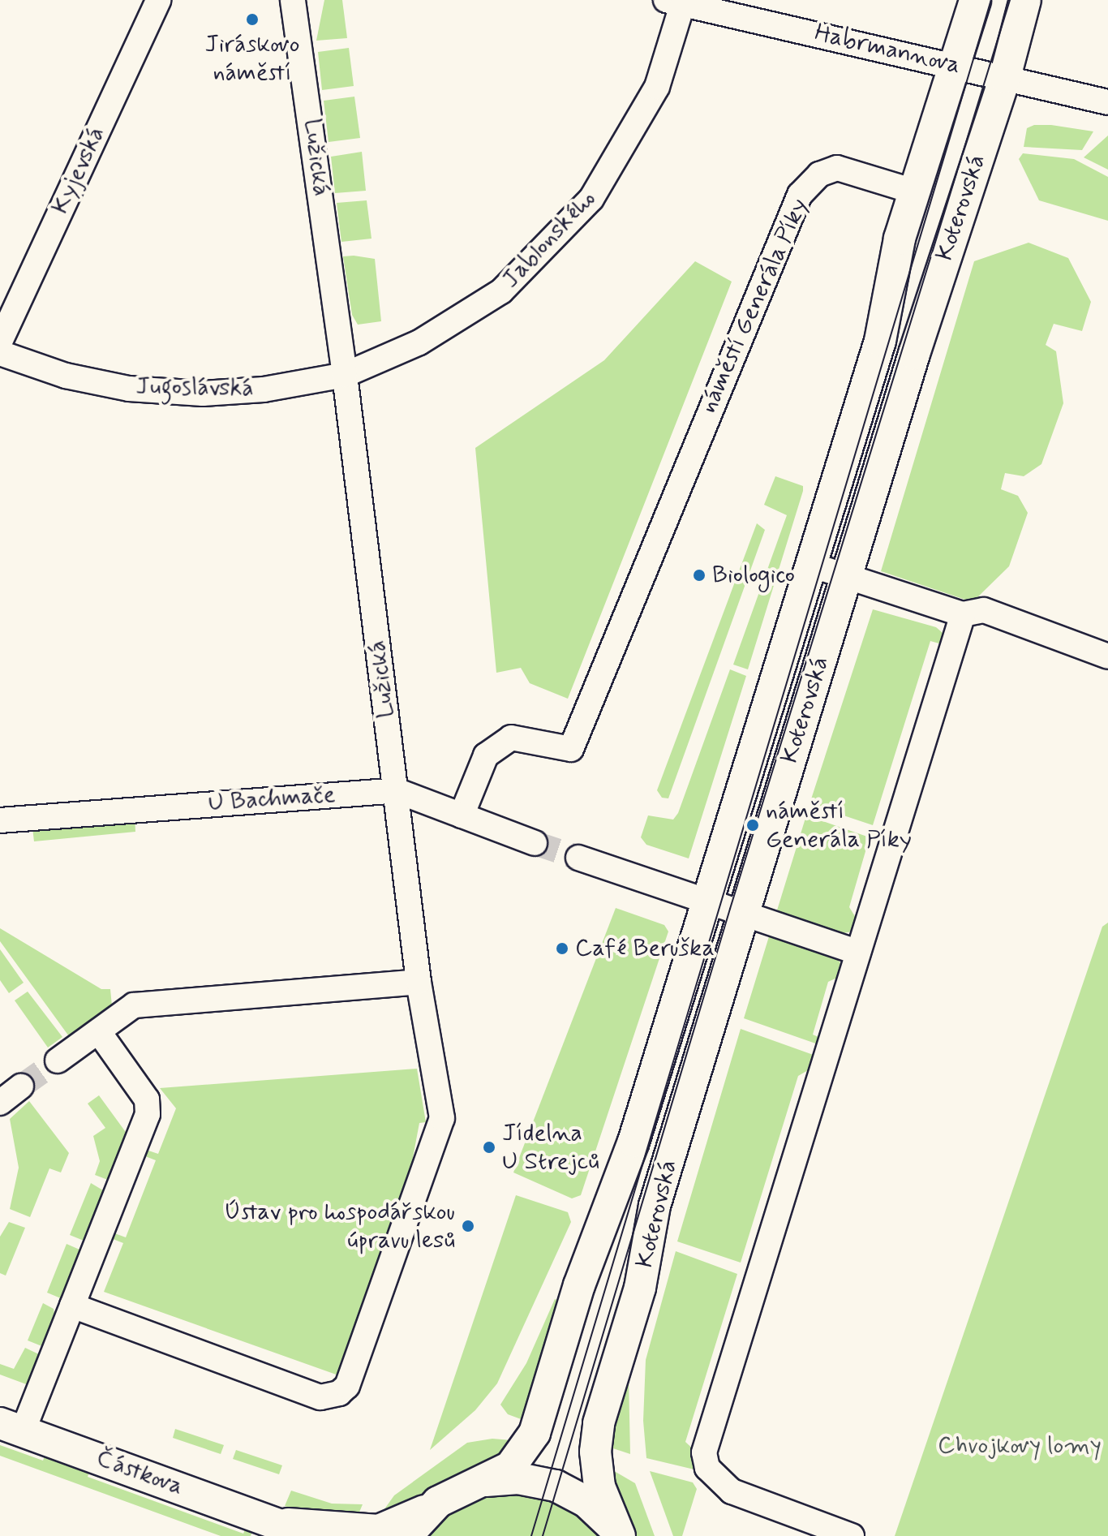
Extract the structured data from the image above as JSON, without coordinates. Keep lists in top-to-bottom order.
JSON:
{
  "streets": {
    "street": [
      "Habrmannova",
      "Lužická",
      "Kyjevská",
      "Koterovská",
      "Jablonského",
      "náměstí Generála Píky",
      "Jugoslávská",
      "U Bachmače",
      "Částkova"
    ]
  },
  "crossings": [
    ["Habrmannova", "Koterovská"],
    ["Habrmannova", "Jablonského"],
    ["Lužická", "Jugoslávská"],
    ["Lužická", "U Bachmače"],
    ["Koterovská", "náměstí Generála Píky"],
    ["Koterovská", "Částkova"],
    ["Jablonského", "Jugoslávská"],
    ["náměstí Generála Píky", "U Bachmače"]
  ],
  "parks": ["Chvojkovy lomy"],
  "places": [
    "Jiráskovo náměstí",
    "Biologico",
    "náměstí Generála Píky",
    "Café Beruška",
    "Jídelna U Strejců",
    "Ústav pro hospodářskou úpravu lesů"
  ]
}
